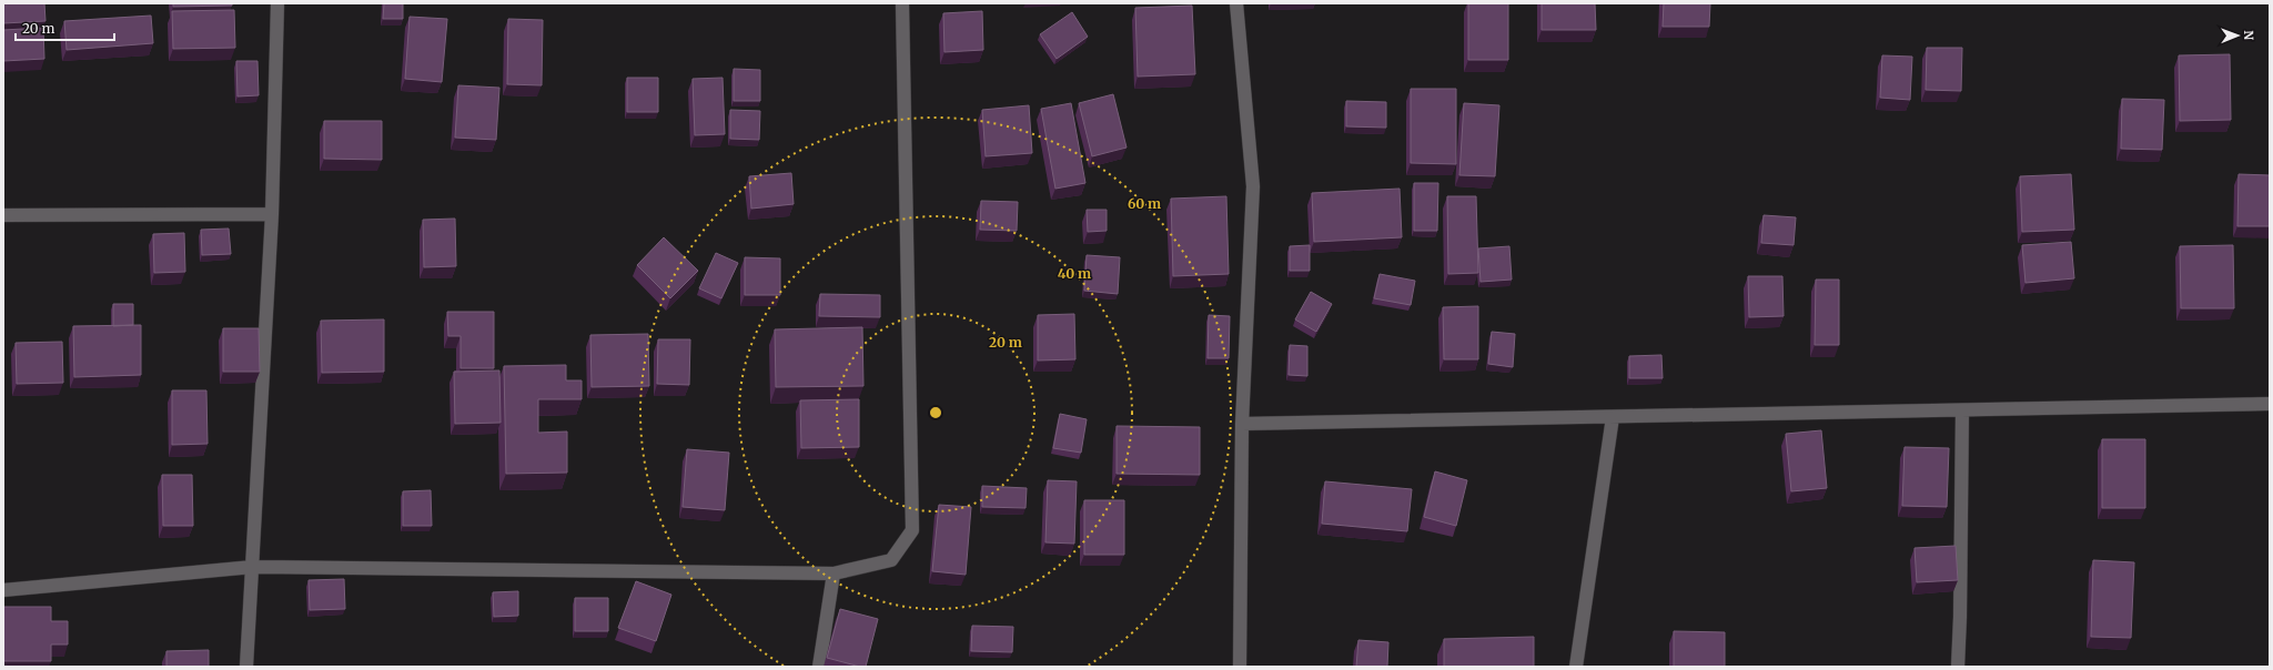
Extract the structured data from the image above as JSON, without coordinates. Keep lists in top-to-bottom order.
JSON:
{
  "scale_bar": "20 m",
  "north": "right",
  "rings": ["60 m", "40 m", "20 m"]
}
